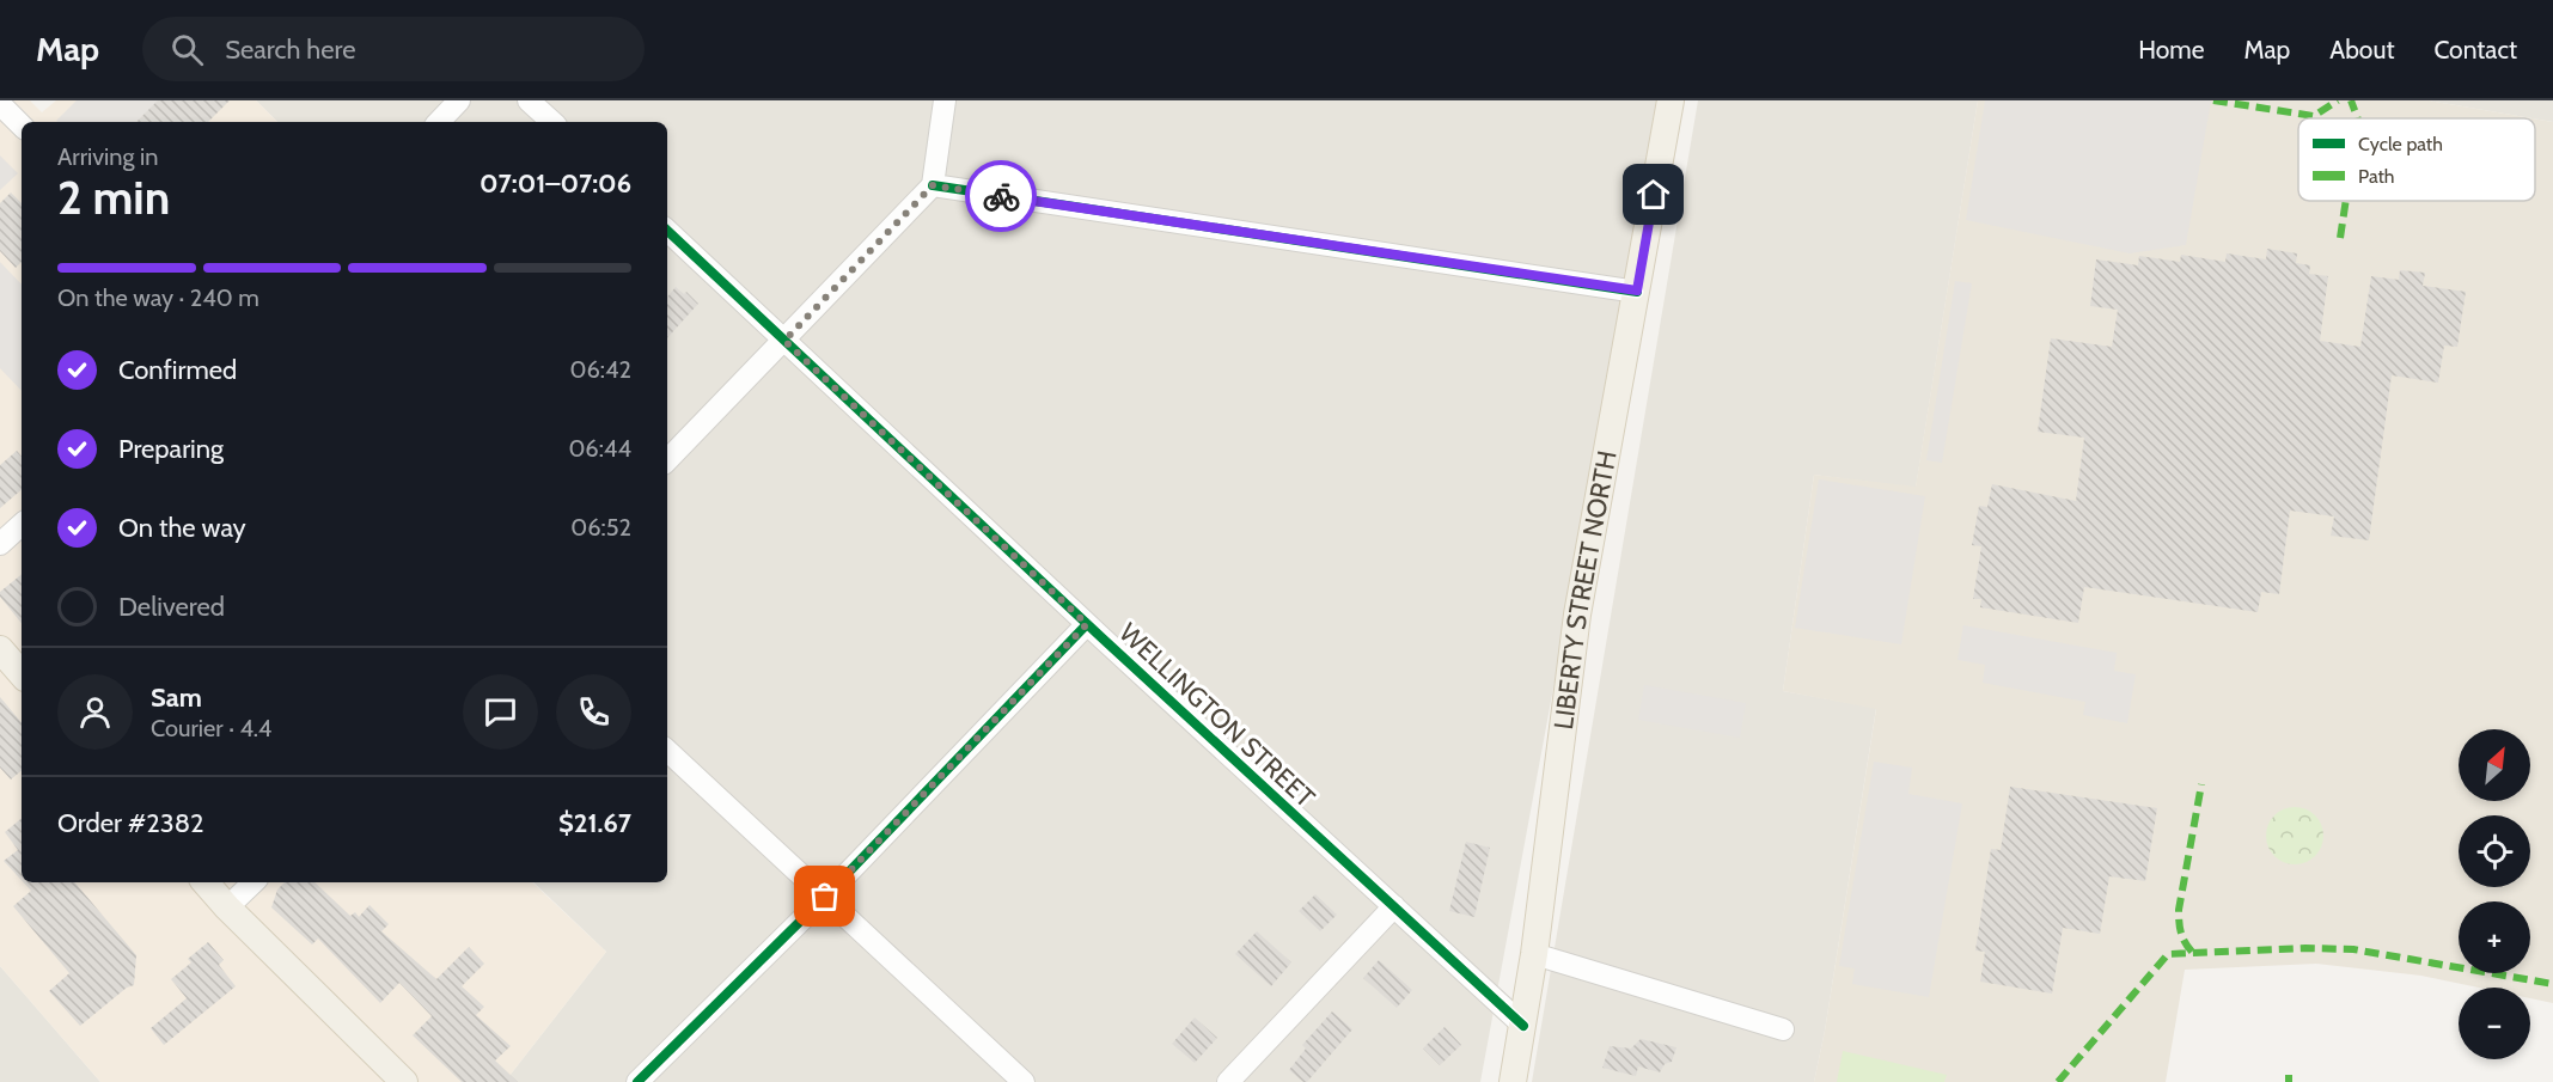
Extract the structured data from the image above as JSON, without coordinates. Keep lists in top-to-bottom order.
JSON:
{
  "streets": {
    "main road": ["LIBERTY STREET NORTH"],
    "street": ["WELLINGTON STREET"]
  },
  "crossings": [
    ["LIBERTY STREET NORTH", "WELLINGTON STREET"]
  ],
  "legend": ["Cycle path", "Path"],
  "north": "top right",
  "page": {
    "header": "Map",
    "search": "Search here",
    "nav": [
      "Home",
      "Map",
      "About",
      "Contact"
    ],
    "heading": ["2 min", "Arriving in", "07:01–07:06"],
    "panel": [
      "Sam",
      "Courier · 4.4",
      "Order #2382",
      "$21.67"
    ],
    "bar": "On the way · 240 m",
    "list": [
      ["Confirmed", "06:42"],
      ["Preparing", "06:44"],
      ["On the way", "06:52"],
      "Delivered"
    ],
    "map_buttons": ["+", "−"]
  }
}
